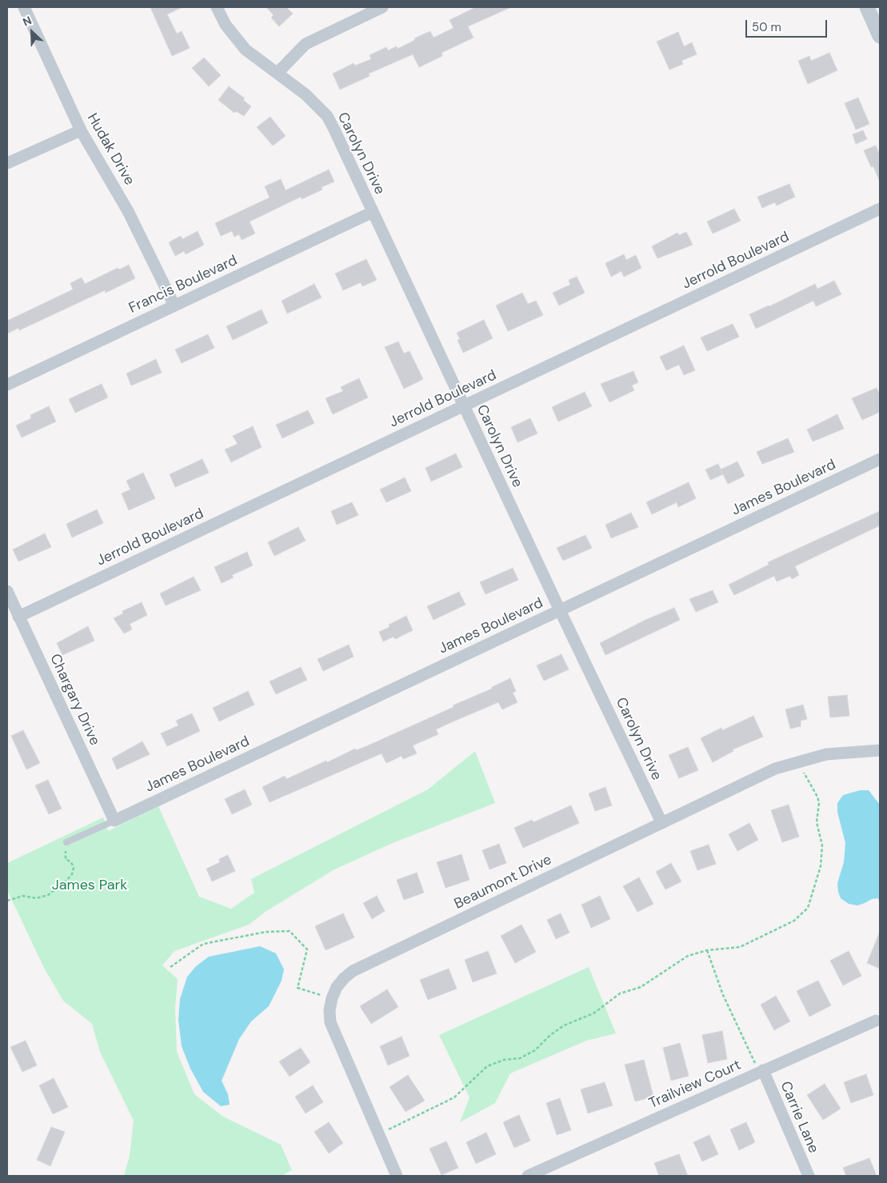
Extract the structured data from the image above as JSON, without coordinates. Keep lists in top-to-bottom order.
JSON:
{
  "streets": {
    "street": [
      "Hudak Drive",
      "Carolyn Drive",
      "Jerrold Boulevard",
      "Francis Boulevard",
      "James Boulevard",
      "Chargary Drive",
      "Beaumont Drive",
      "Trailview Court",
      "Carrie Lane"
    ]
  },
  "crossings": [
    ["Hudak Drive", "Francis Boulevard"],
    ["Carolyn Drive", "Jerrold Boulevard"],
    ["Carolyn Drive", "Francis Boulevard"],
    ["Carolyn Drive", "James Boulevard"],
    ["Carolyn Drive", "Beaumont Drive"],
    ["Jerrold Boulevard", "Chargary Drive"],
    ["James Boulevard", "Chargary Drive"],
    ["Trailview Court", "Carrie Lane"]
  ],
  "parks": ["James Park"],
  "scale_bar": "50 m",
  "north": "top left"
}
